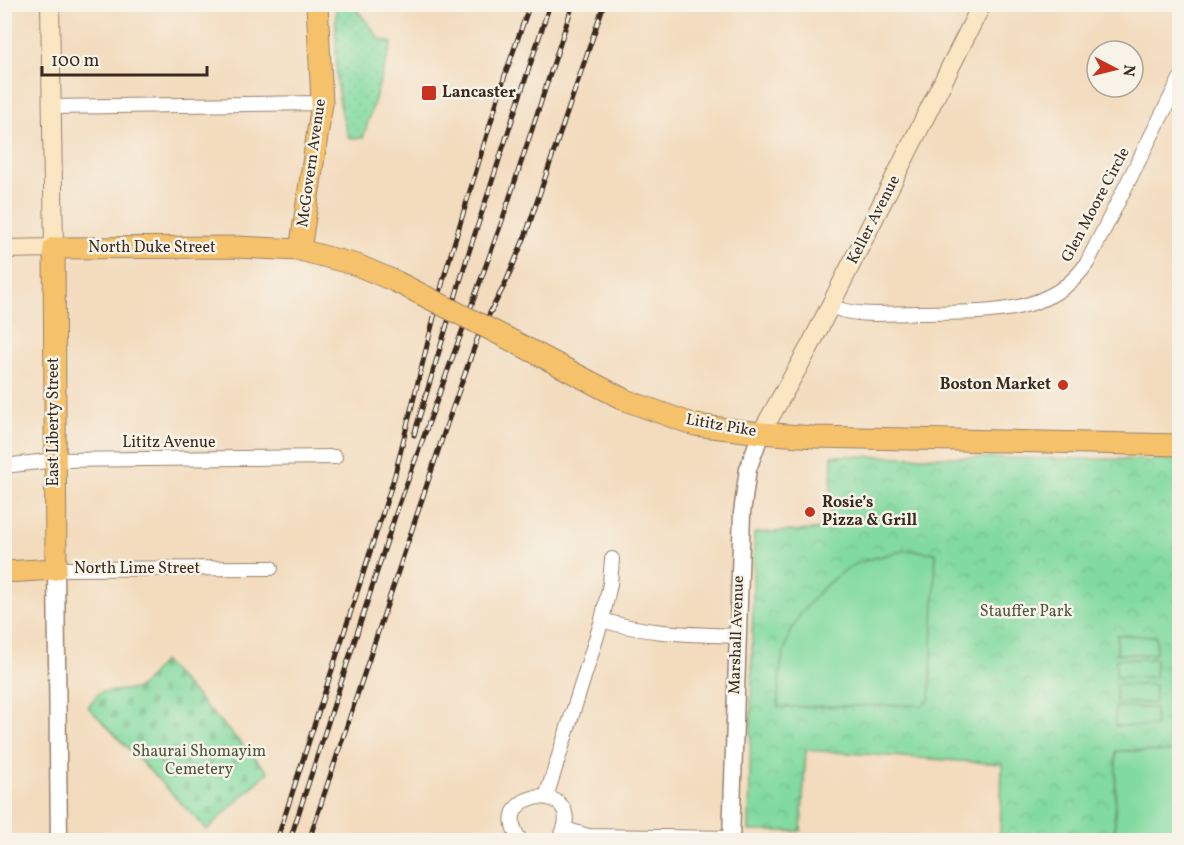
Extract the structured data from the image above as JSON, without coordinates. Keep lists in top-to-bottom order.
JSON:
{
  "streets": {
    "highway": [
      "McGovern Avenue",
      "North Duke Street",
      "East Liberty Street",
      "Lititz Pike",
      "North Lime Street"
    ],
    "main road": ["Keller Avenue"],
    "street": ["Glen Moore Circle", "Lititz Avenue", "Marshall Avenue"]
  },
  "crossings": [
    ["McGovern Avenue", "North Duke Street"],
    ["McGovern Avenue", "Lititz Pike"],
    ["Glen Moore Circle", "Keller Avenue"],
    ["Keller Avenue", "Lititz Pike"],
    ["Keller Avenue", "Marshall Avenue"],
    ["North Duke Street", "East Liberty Street"],
    ["North Duke Street", "Lititz Pike"],
    ["East Liberty Street", "Lititz Avenue"],
    ["East Liberty Street", "North Lime Street"],
    ["Lititz Pike", "Marshall Avenue"]
  ],
  "parks": ["Stauffer Park", "Shaurai Shomayim Cemetery"],
  "places": {
    "transit": ["Lancaster"],
    "other": ["Boston Market", "Rosie’s Pizza & Grill"]
  },
  "scale_bar": "100 m",
  "north": "right"
}
